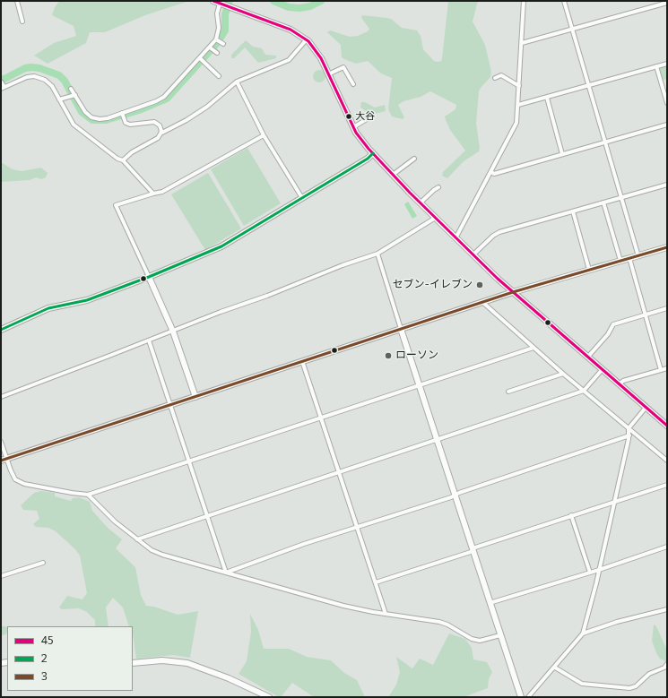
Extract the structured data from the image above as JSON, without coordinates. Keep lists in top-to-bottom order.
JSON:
{
  "places": ["大谷", "セブン-イレブン", "ローソン"],
  "lines": ["transit line 45", "transit line 2", "transit line 3"],
  "legend": ["45", "2", "3"]
}
